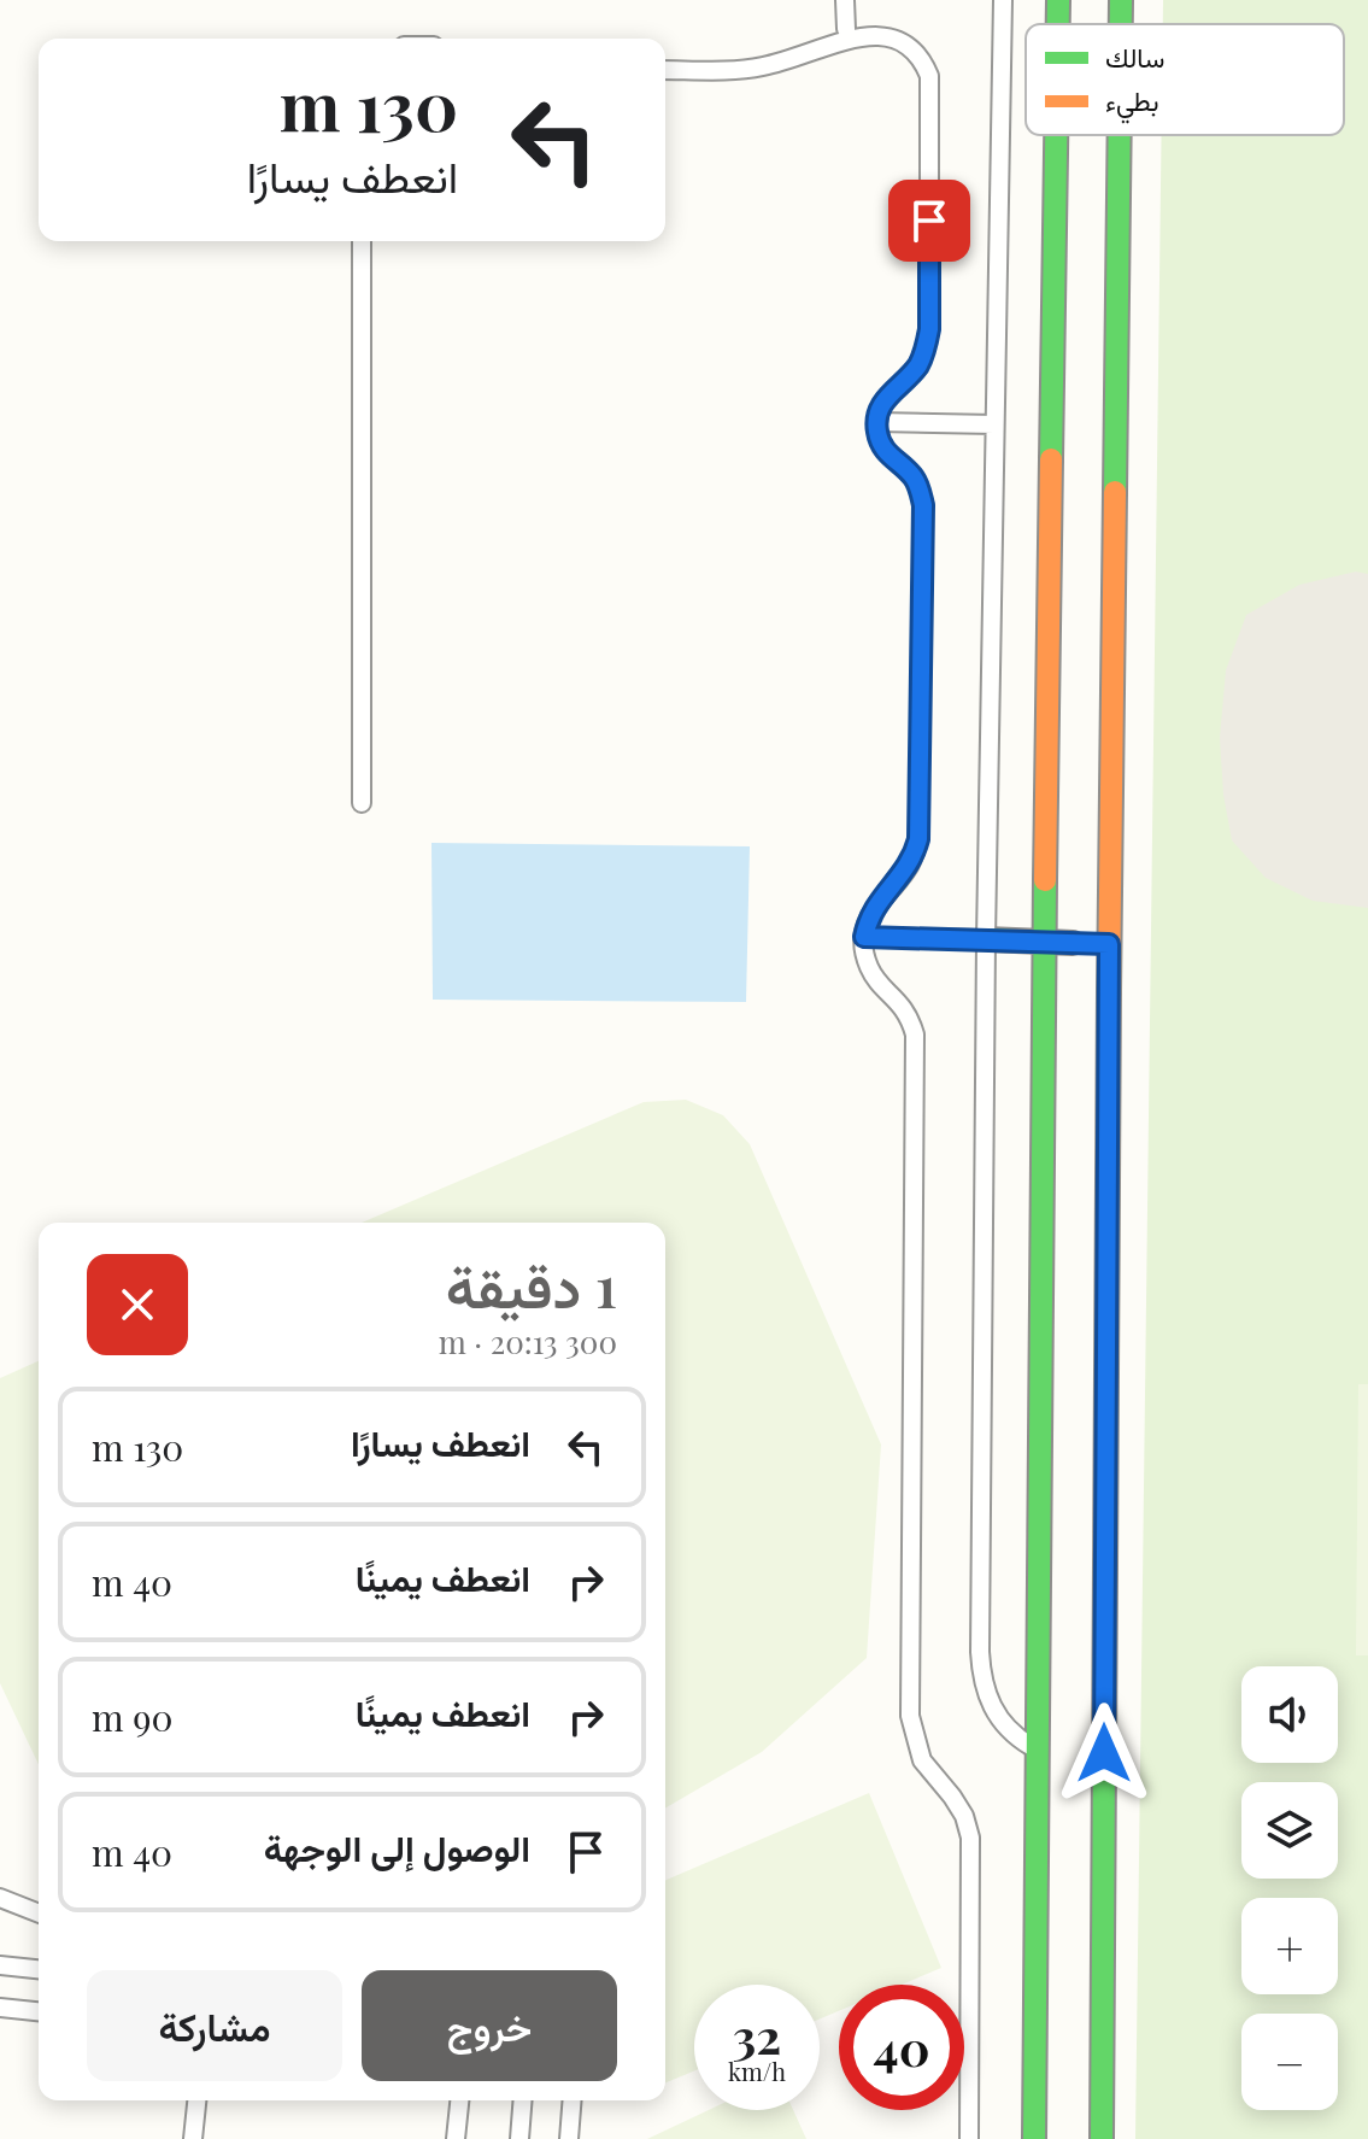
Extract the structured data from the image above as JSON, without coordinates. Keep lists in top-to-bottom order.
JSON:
{
  "legend": ["سالك", "بطيء"],
  "page": {
    "turn": ["130 m", "انعطف يسارًا"],
    "heading": ["1 دقيقة", "300 m · 20:13"],
    "list": [
      {
        "name": "انعطف يسارًا",
        "value": "130 m"
      },
      {
        "name": "انعطف يمينًا",
        "value": "40 m"
      },
      {
        "name": "انعطف يمينًا",
        "value": "90 m"
      },
      {
        "name": "الوصول إلى الوجهة",
        "value": "40 m"
      }
    ],
    "map_buttons": ["+", "−"],
    "buttons": ["خروج", "مشاركة"],
    "speed": "32 km/h",
    "limit": "40"
  }
}
